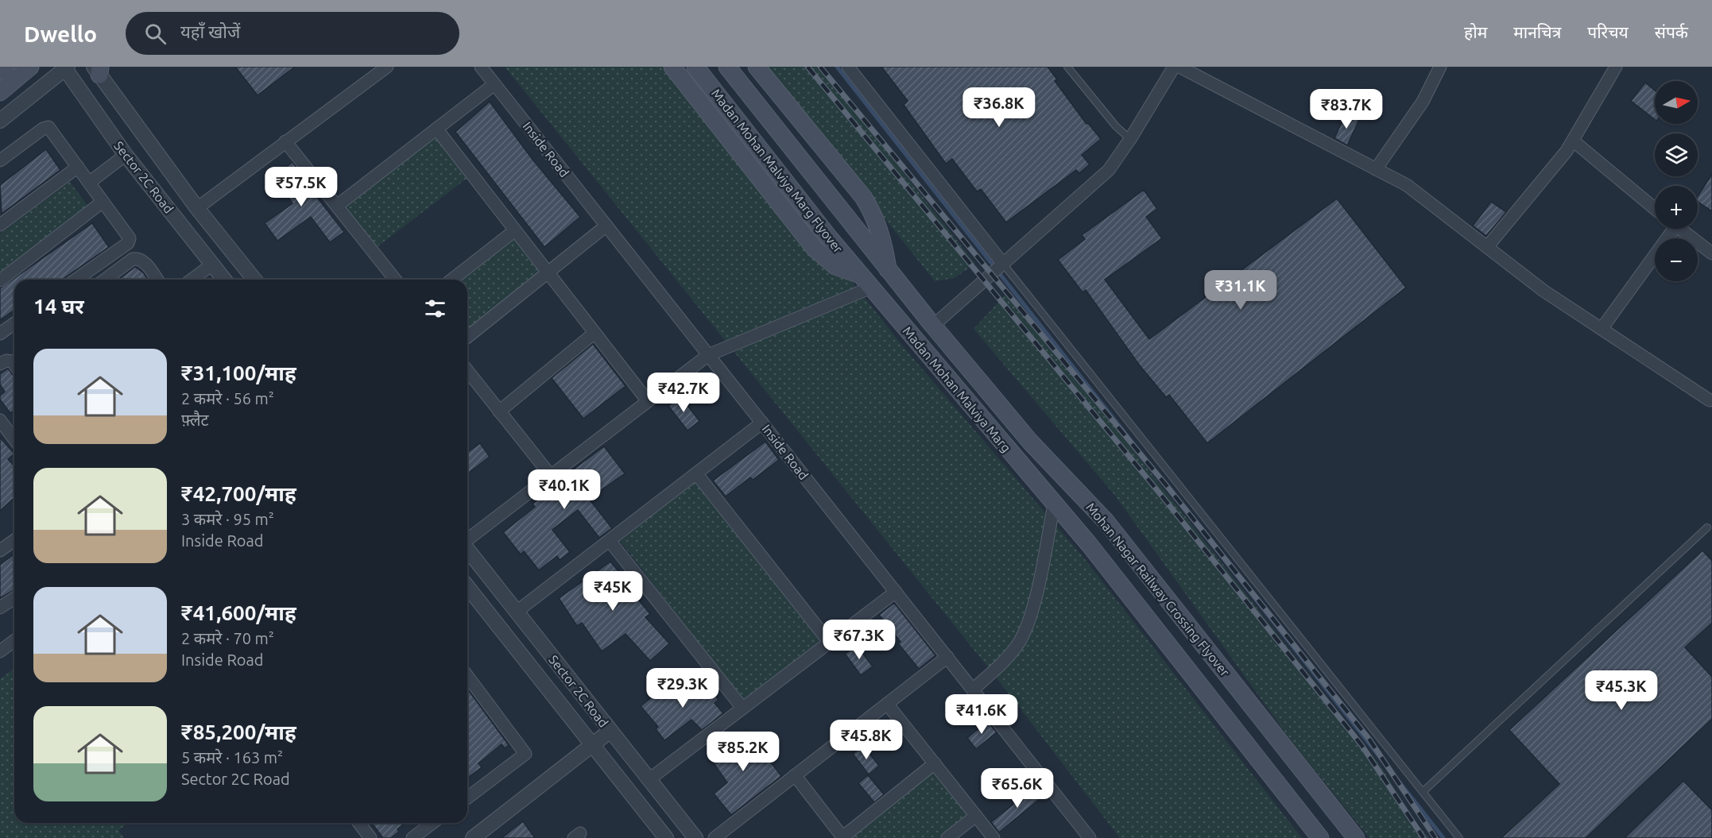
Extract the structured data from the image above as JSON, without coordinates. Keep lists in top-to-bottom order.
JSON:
{
  "streets": {
    "main road": ["Madan Mohan Malviya Marg Flyover", "Madan Mohan Malviya Marg", "Mohan Nagar Railway Crossing Flyover"],
    "street": ["Inside Road", "Sector 2C Road"]
  },
  "crossings": [
    ["Madan Mohan Malviya Marg Flyover", "Madan Mohan Malviya Marg"],
    ["Madan Mohan Malviya Marg", "Mohan Nagar Railway Crossing Flyover"]
  ],
  "north": "right",
  "page": {
    "header": "Dwello",
    "search": "यहाँ खोजें",
    "nav": [
      "होम",
      "मानचित्र",
      "परिचय",
      "संपर्क"
    ],
    "map_buttons": ["+", "−"],
    "price": [
      "₹36.8K",
      "₹83.7K",
      "₹57.5K",
      "₹31.1K",
      "₹42.7K",
      "₹40.1K",
      "₹45K",
      "₹67.3K",
      "₹29.3K",
      "₹45.3K",
      "₹41.6K",
      "₹45.8K",
      "₹85.2K",
      "₹65.6K"
    ],
    "heading": "14 घर",
    "list": [
      {
        "name": "₹31,100/माह",
        "note": "2 कमरे · 56 m² · फ़्लैट"
      },
      {
        "name": "₹42,700/माह",
        "note": "3 कमरे · 95 m² · Inside Road"
      },
      {
        "name": "₹41,600/माह",
        "note": "2 कमरे · 70 m² · Inside Road"
      },
      {
        "name": "₹85,200/माह",
        "note": "5 कमरे · 163 m² · Sector 2C Road"
      }
    ]
  }
}
